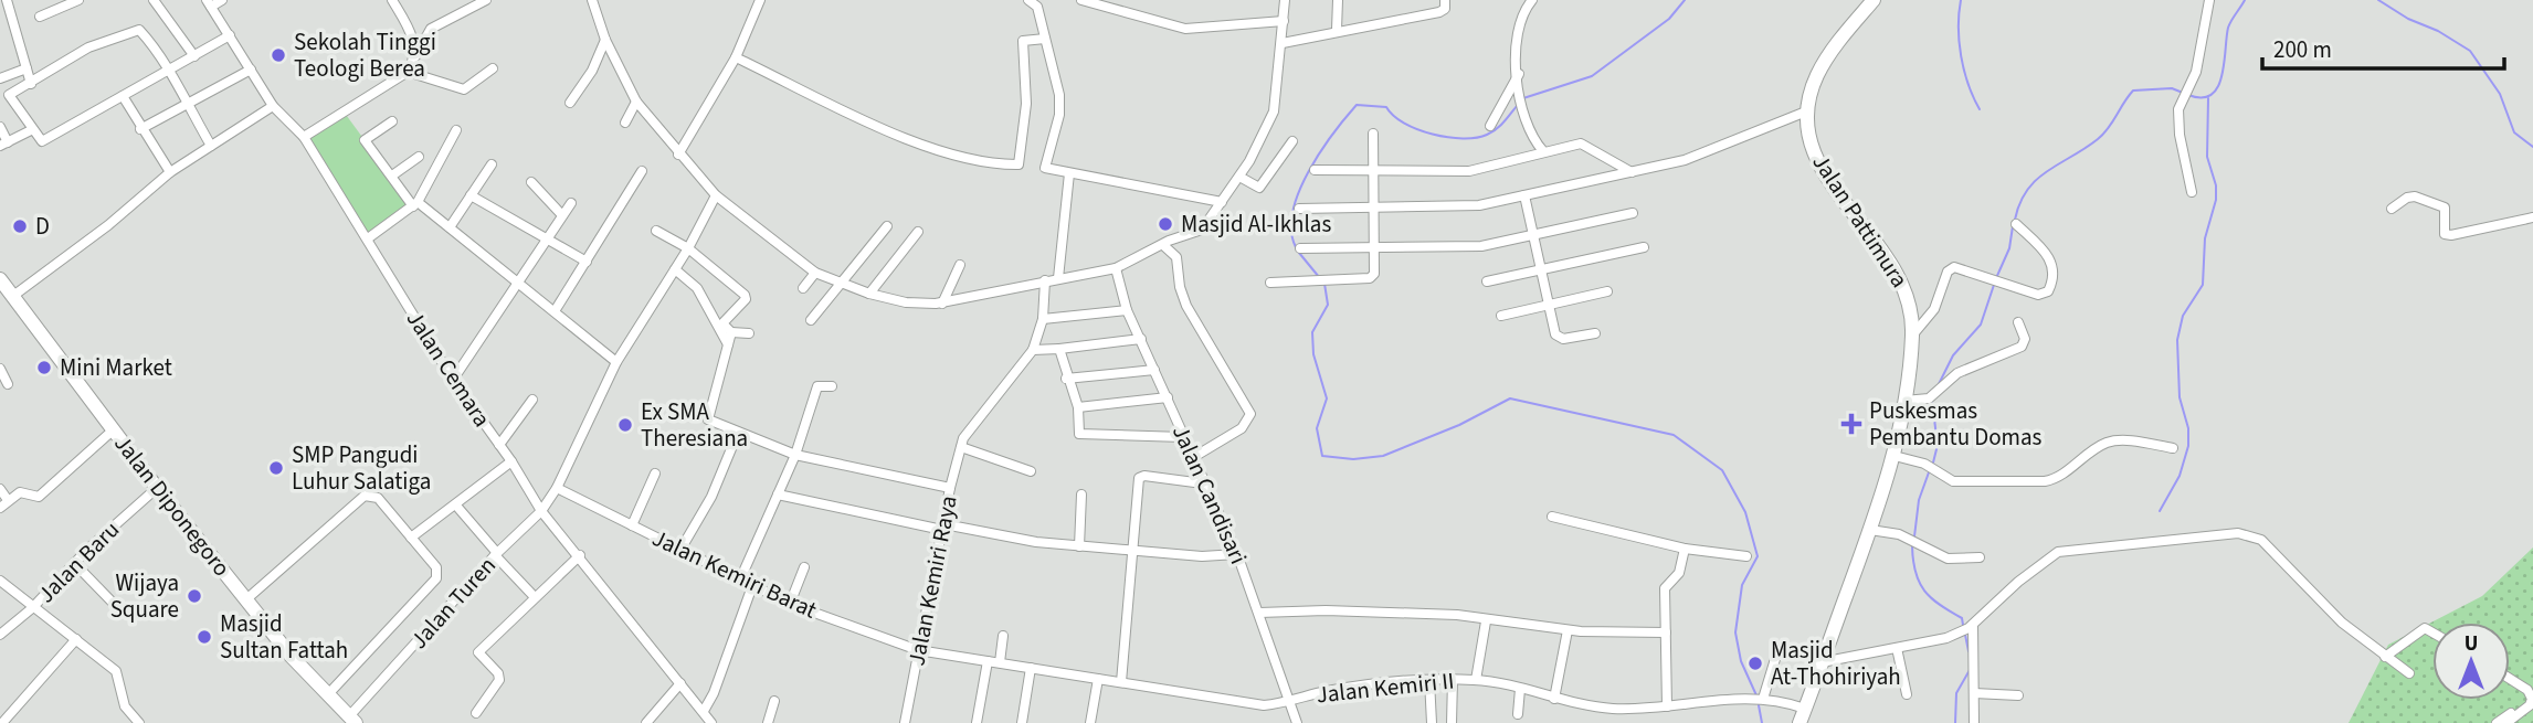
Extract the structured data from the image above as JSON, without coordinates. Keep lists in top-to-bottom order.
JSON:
{
  "streets": {
    "main road": ["Jalan Pattimura", "Jalan Diponegoro"],
    "street": [
      "Jalan Cemara",
      "Jalan Candisari",
      "Jalan Baru",
      "Jalan Kemiri Barat",
      "Jalan Kemiri Raya",
      "Jalan Turen",
      "Jalan Kemiri II"
    ]
  },
  "crossings": [
    ["Jalan Pattimura", "Jalan Kemiri II"],
    ["Jalan Cemara", "Jalan Turen"],
    ["Jalan Candisari", "Jalan Kemiri II"],
    ["Jalan Diponegoro", "Jalan Baru"],
    ["Jalan Diponegoro", "Jalan Turen"],
    ["Jalan Kemiri Barat", "Jalan Kemiri Raya"],
    ["Jalan Kemiri Barat", "Jalan Turen"],
    ["Jalan Kemiri Barat", "Jalan Kemiri II"],
    ["Jalan Kemiri Raya", "Jalan Kemiri II"]
  ],
  "places": {
    "other": [
      "Sekolah Tinggi Teologi Berea",
      "Masjid Al-Ikhlas",
      "D",
      "Mini Market",
      "Ex SMA Theresiana",
      "SMP Pangudi Luhur Salatiga",
      "Wijaya Square",
      "Masjid Sultan Fattah",
      "Masjid At-Thohiriyah"
    ],
    "health": ["Puskesmas Pembantu Domas"]
  },
  "scale_bar": "200 m",
  "north": "top"
}
